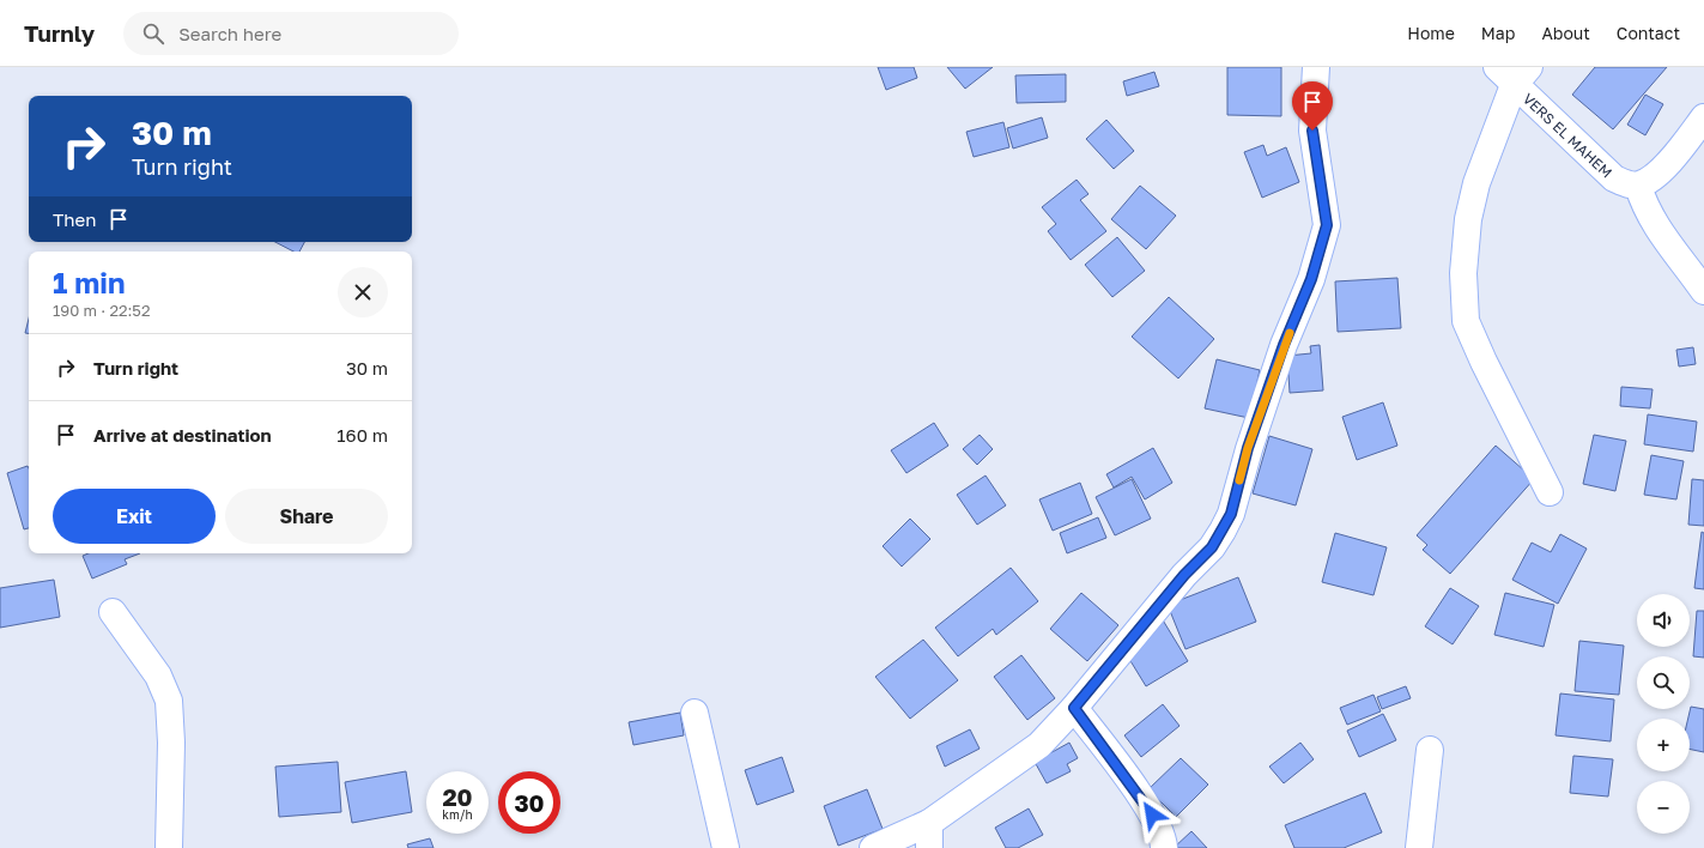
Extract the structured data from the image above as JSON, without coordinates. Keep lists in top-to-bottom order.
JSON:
{
  "streets": {
    "street": ["VERS EL MAHEM"]
  },
  "page": {
    "header": "Turnly",
    "search": "Search here",
    "nav": [
      "Home",
      "Map",
      "About",
      "Contact"
    ],
    "turn": ["30 m", "Turn right"],
    "then": "Then",
    "heading": ["1 min", "190 m · 22:52"],
    "list": [
      {
        "name": "Turn right",
        "value": "30 m"
      },
      {
        "name": "Arrive at destination",
        "value": "160 m"
      }
    ],
    "buttons": ["Exit", "Share"],
    "map_buttons": ["+", "−"],
    "speed": "20 km/h",
    "limit": "30"
  }
}
